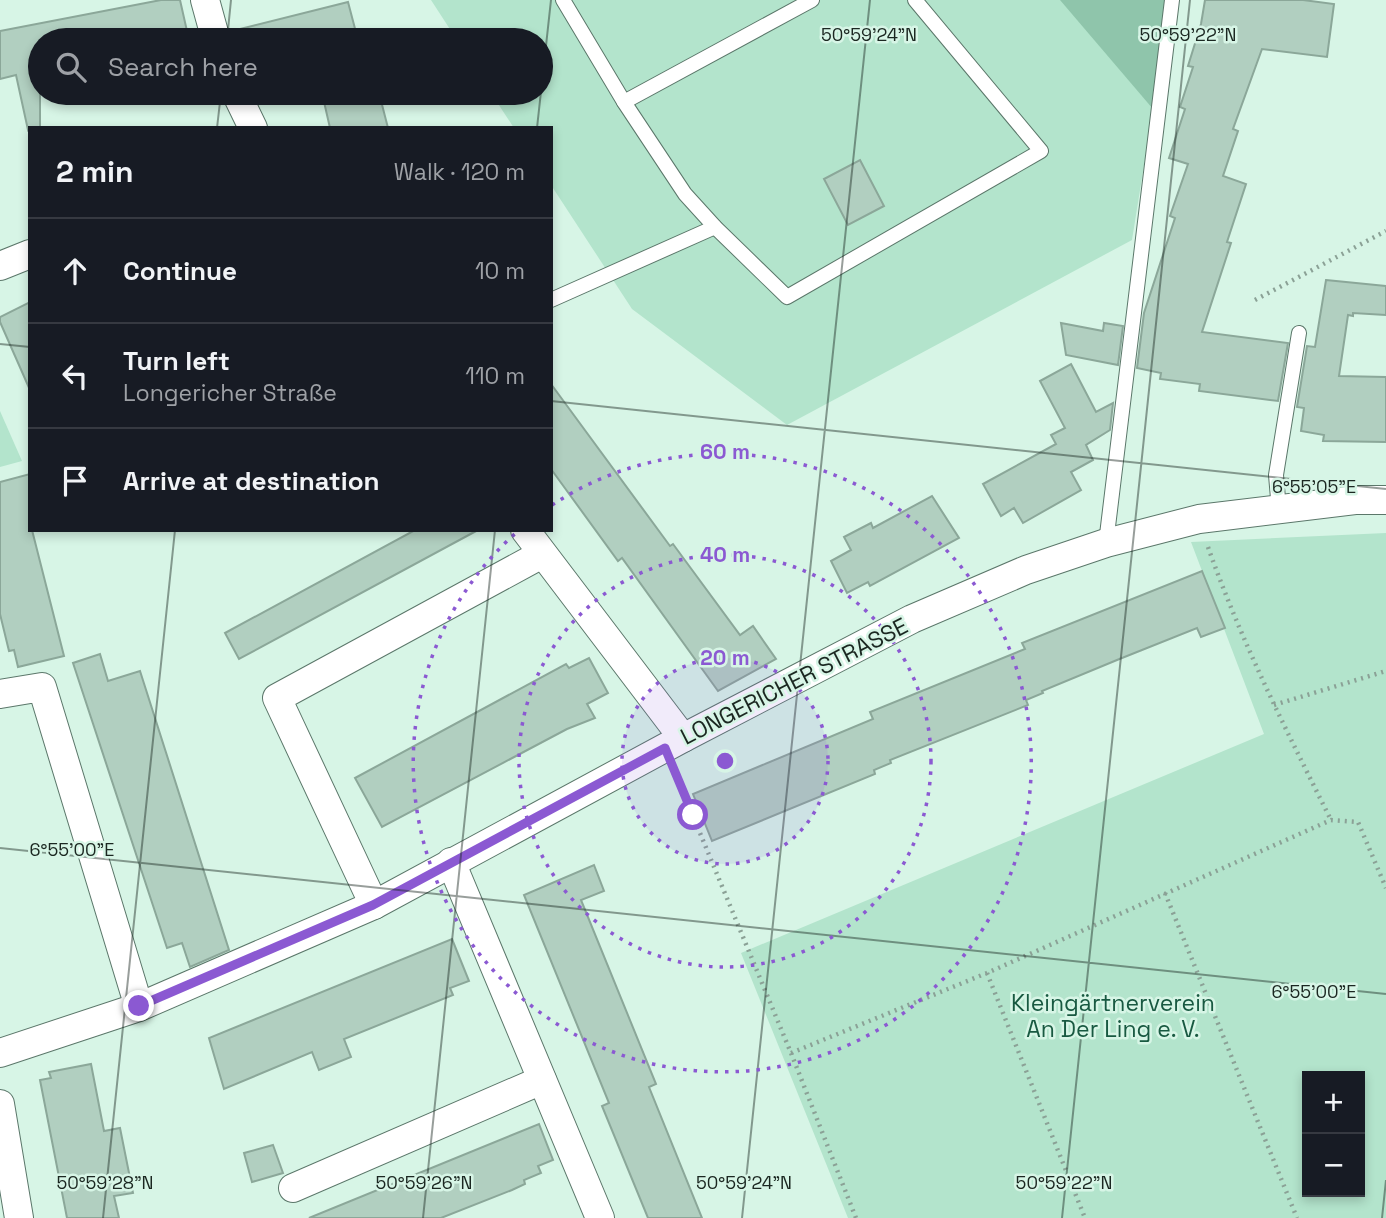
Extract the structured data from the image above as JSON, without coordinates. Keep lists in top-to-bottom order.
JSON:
{
  "streets": {
    "street": ["LONGERICHER STRASSE"]
  },
  "parks": ["Kleingärtnerverein An Der Ling e. V."],
  "page": {
    "search": "Search here",
    "heading": ["2 min", "Walk · 120 m"],
    "list": [
      ["Continue", "10 m"],
      ["Turn left", "Longericher Straße", "110 m"],
      "Arrive at destination"
    ],
    "map_buttons": ["+", "−"]
  },
  "coordinates": [
    "50°59'24\"N",
    "50°59'22\"N",
    "6°55'05\"E",
    "6°55'00\"E",
    "50°59'28\"N",
    "50°59'26\"N"
  ],
  "rings": ["60 m", "40 m", "20 m"]
}
